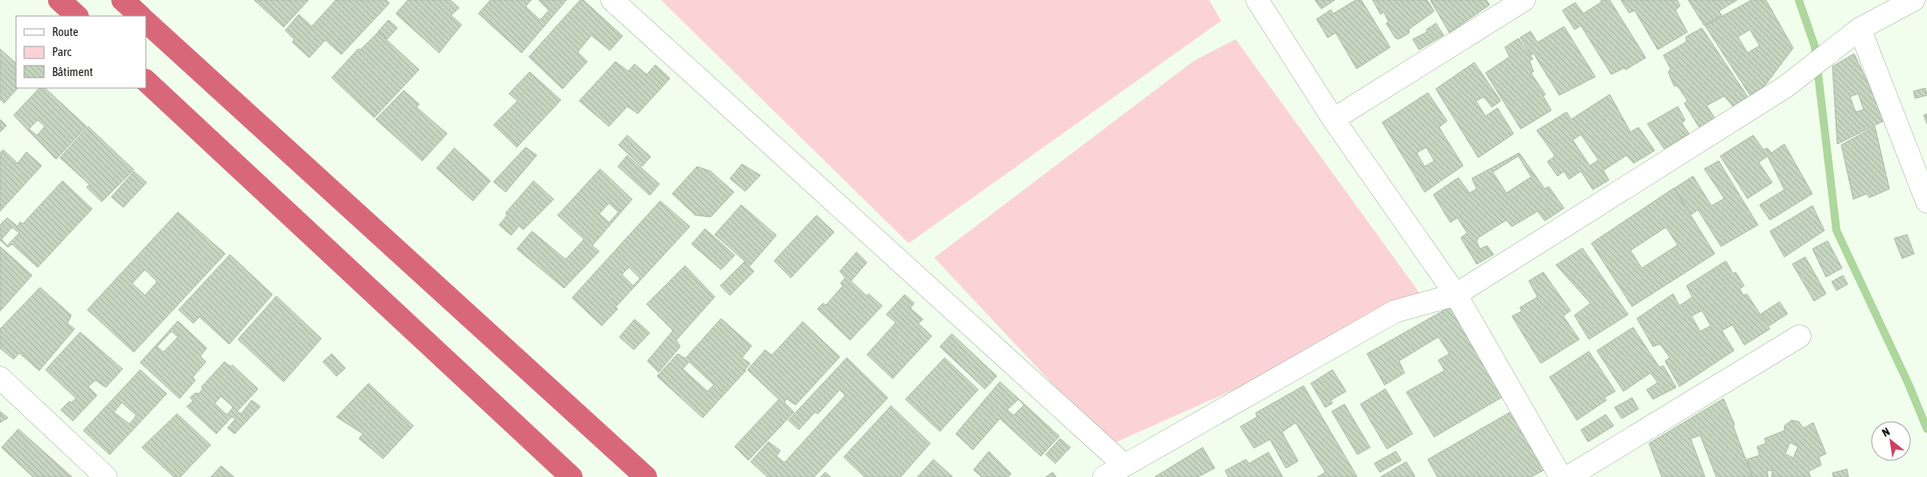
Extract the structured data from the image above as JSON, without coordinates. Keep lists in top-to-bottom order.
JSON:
{
  "legend": ["Route", "Parc", "Bâtiment"],
  "north": "top left"
}
